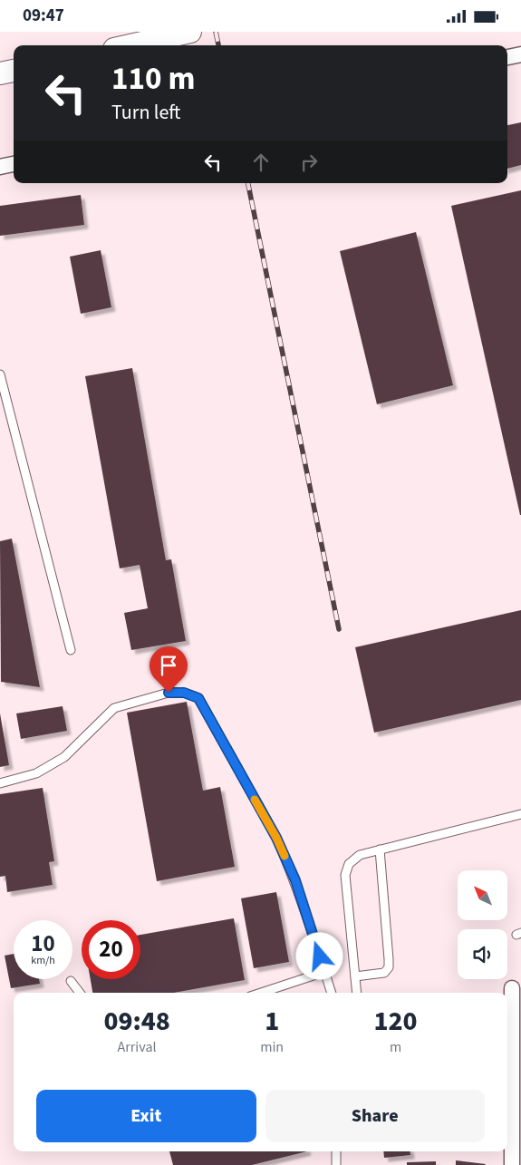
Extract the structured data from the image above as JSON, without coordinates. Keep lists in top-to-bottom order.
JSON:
{
  "north": "top left",
  "page": {
    "status": "09:47",
    "turn": ["110 m", "Turn left"],
    "speed": "10 km/h",
    "limit": "20",
    "eta": [
      "09:48",
      "Arrival",
      "1",
      "min",
      "120",
      "m"
    ],
    "buttons": ["Exit", "Share"]
  }
}
